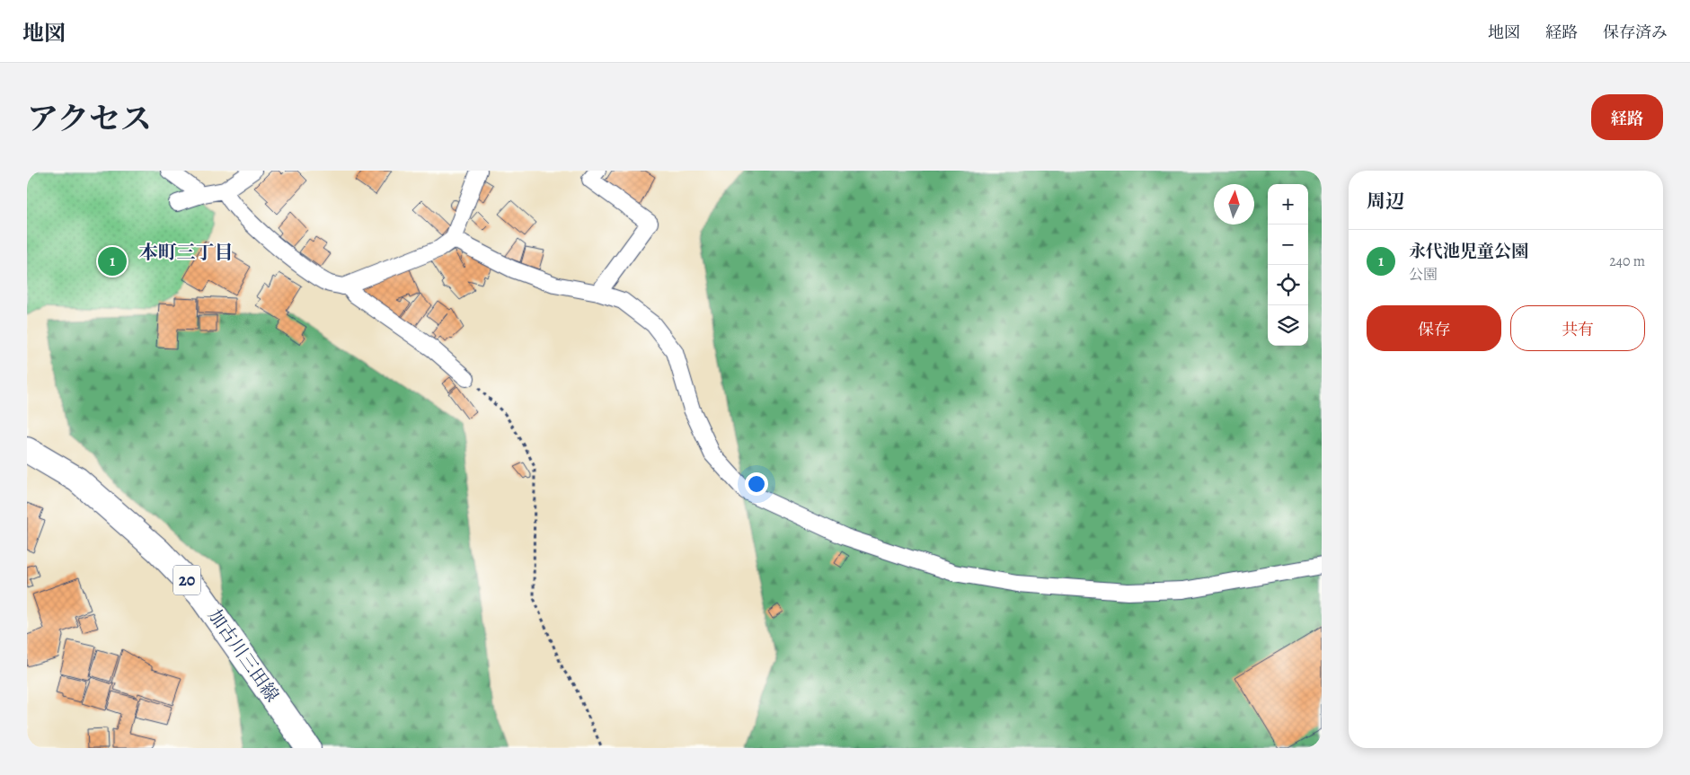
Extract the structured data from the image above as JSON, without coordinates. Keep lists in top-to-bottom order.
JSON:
{
  "streets": {
    "main road": ["20", "加古川三田線"]
  },
  "districts": ["本町三丁目"],
  "north": "top",
  "page": {
    "header": "地図",
    "nav": ["地図", "経路", "保存済み"],
    "title": "アクセス",
    "buttons": [
      "経路",
      ["保存", "共有"]
    ],
    "heading": "周辺",
    "map_buttons": ["+", "−"],
    "list": [
      {
        "mark": "1",
        "name": "永代池児童公園",
        "note": "公園",
        "value": "240 m"
      }
    ],
    "pins": "1"
  }
}
